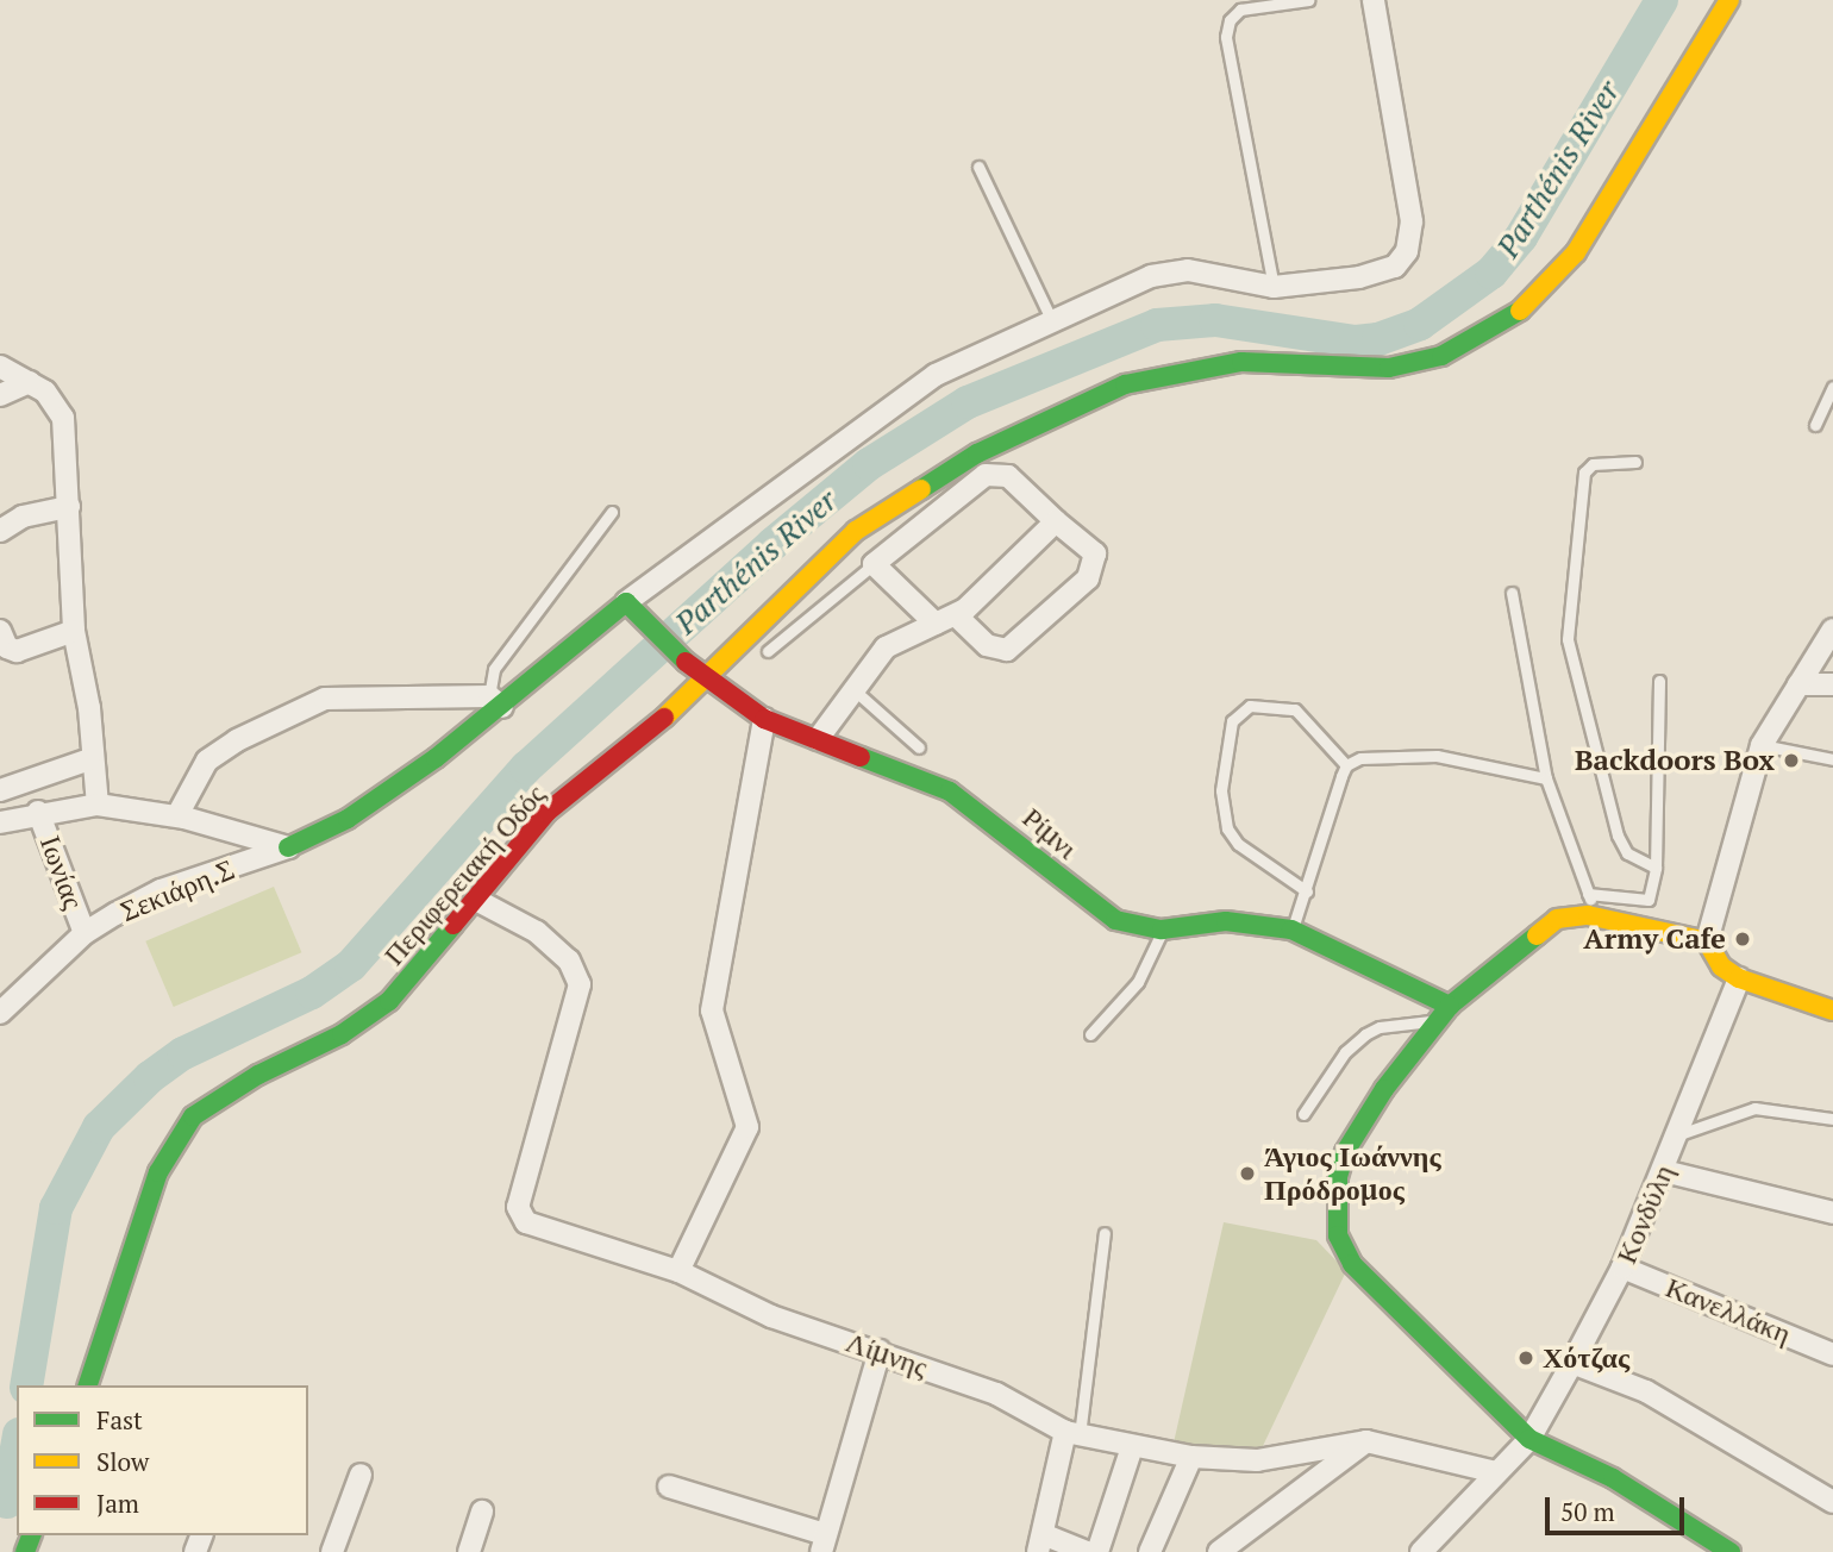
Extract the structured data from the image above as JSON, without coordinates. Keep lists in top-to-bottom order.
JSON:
{
  "streets": {
    "street": [
      "Ρίμνι",
      "Ιωνίας",
      "Περιφερειακή Οδός",
      "Σεκιάρη.Σ",
      "Κονδύλη",
      "Κανελλάκη",
      "Λίμνης"
    ]
  },
  "crossings": [
    ["Ρίμνι", "Περιφερειακή Οδός"],
    ["Ιωνίας", "Σεκιάρη.Σ"],
    ["Περιφερειακή Οδός", "Λίμνης"],
    ["Κονδύλη", "Κανελλάκη"],
    ["Κονδύλη", "Λίμνης"]
  ],
  "water": ["Parthénis River"],
  "places": [
    "Backdoors Box",
    "Army Cafe",
    "Άγιος Ιωάννης Πρόδρομος",
    "Χότζας"
  ],
  "legend": ["Fast", "Slow", "Jam"],
  "scale_bar": "50 m"
}
